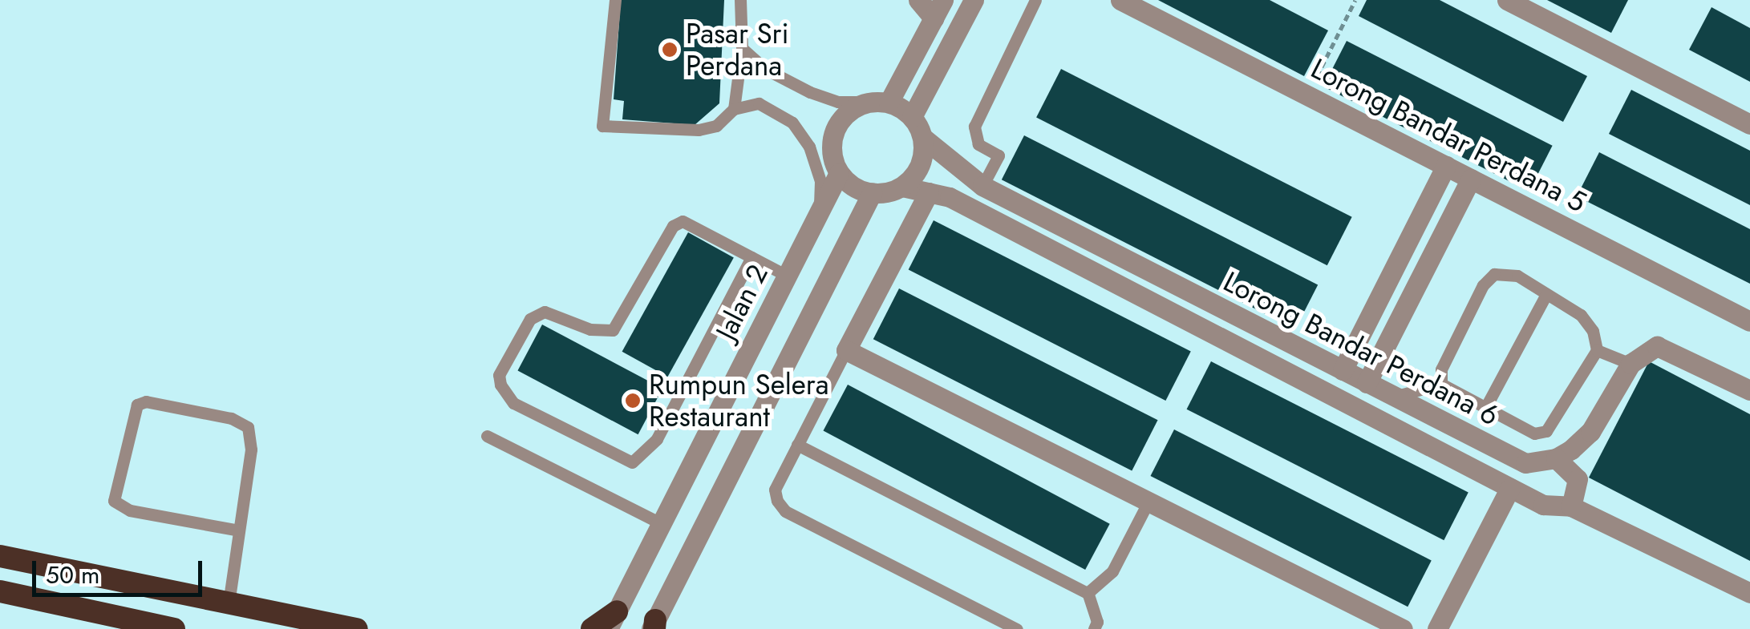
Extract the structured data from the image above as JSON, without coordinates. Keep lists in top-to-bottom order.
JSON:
{
  "streets": {
    "street": ["Lorong Bandar Perdana 5", "Jalan 2", "Lorong Bandar Perdana 6"]
  },
  "crossings": [
    ["Jalan 2", "Lorong Bandar Perdana 6"]
  ],
  "places": ["Pasar Sri Perdana", "Rumpun Selera Restaurant"],
  "scale_bar": "50 m"
}
